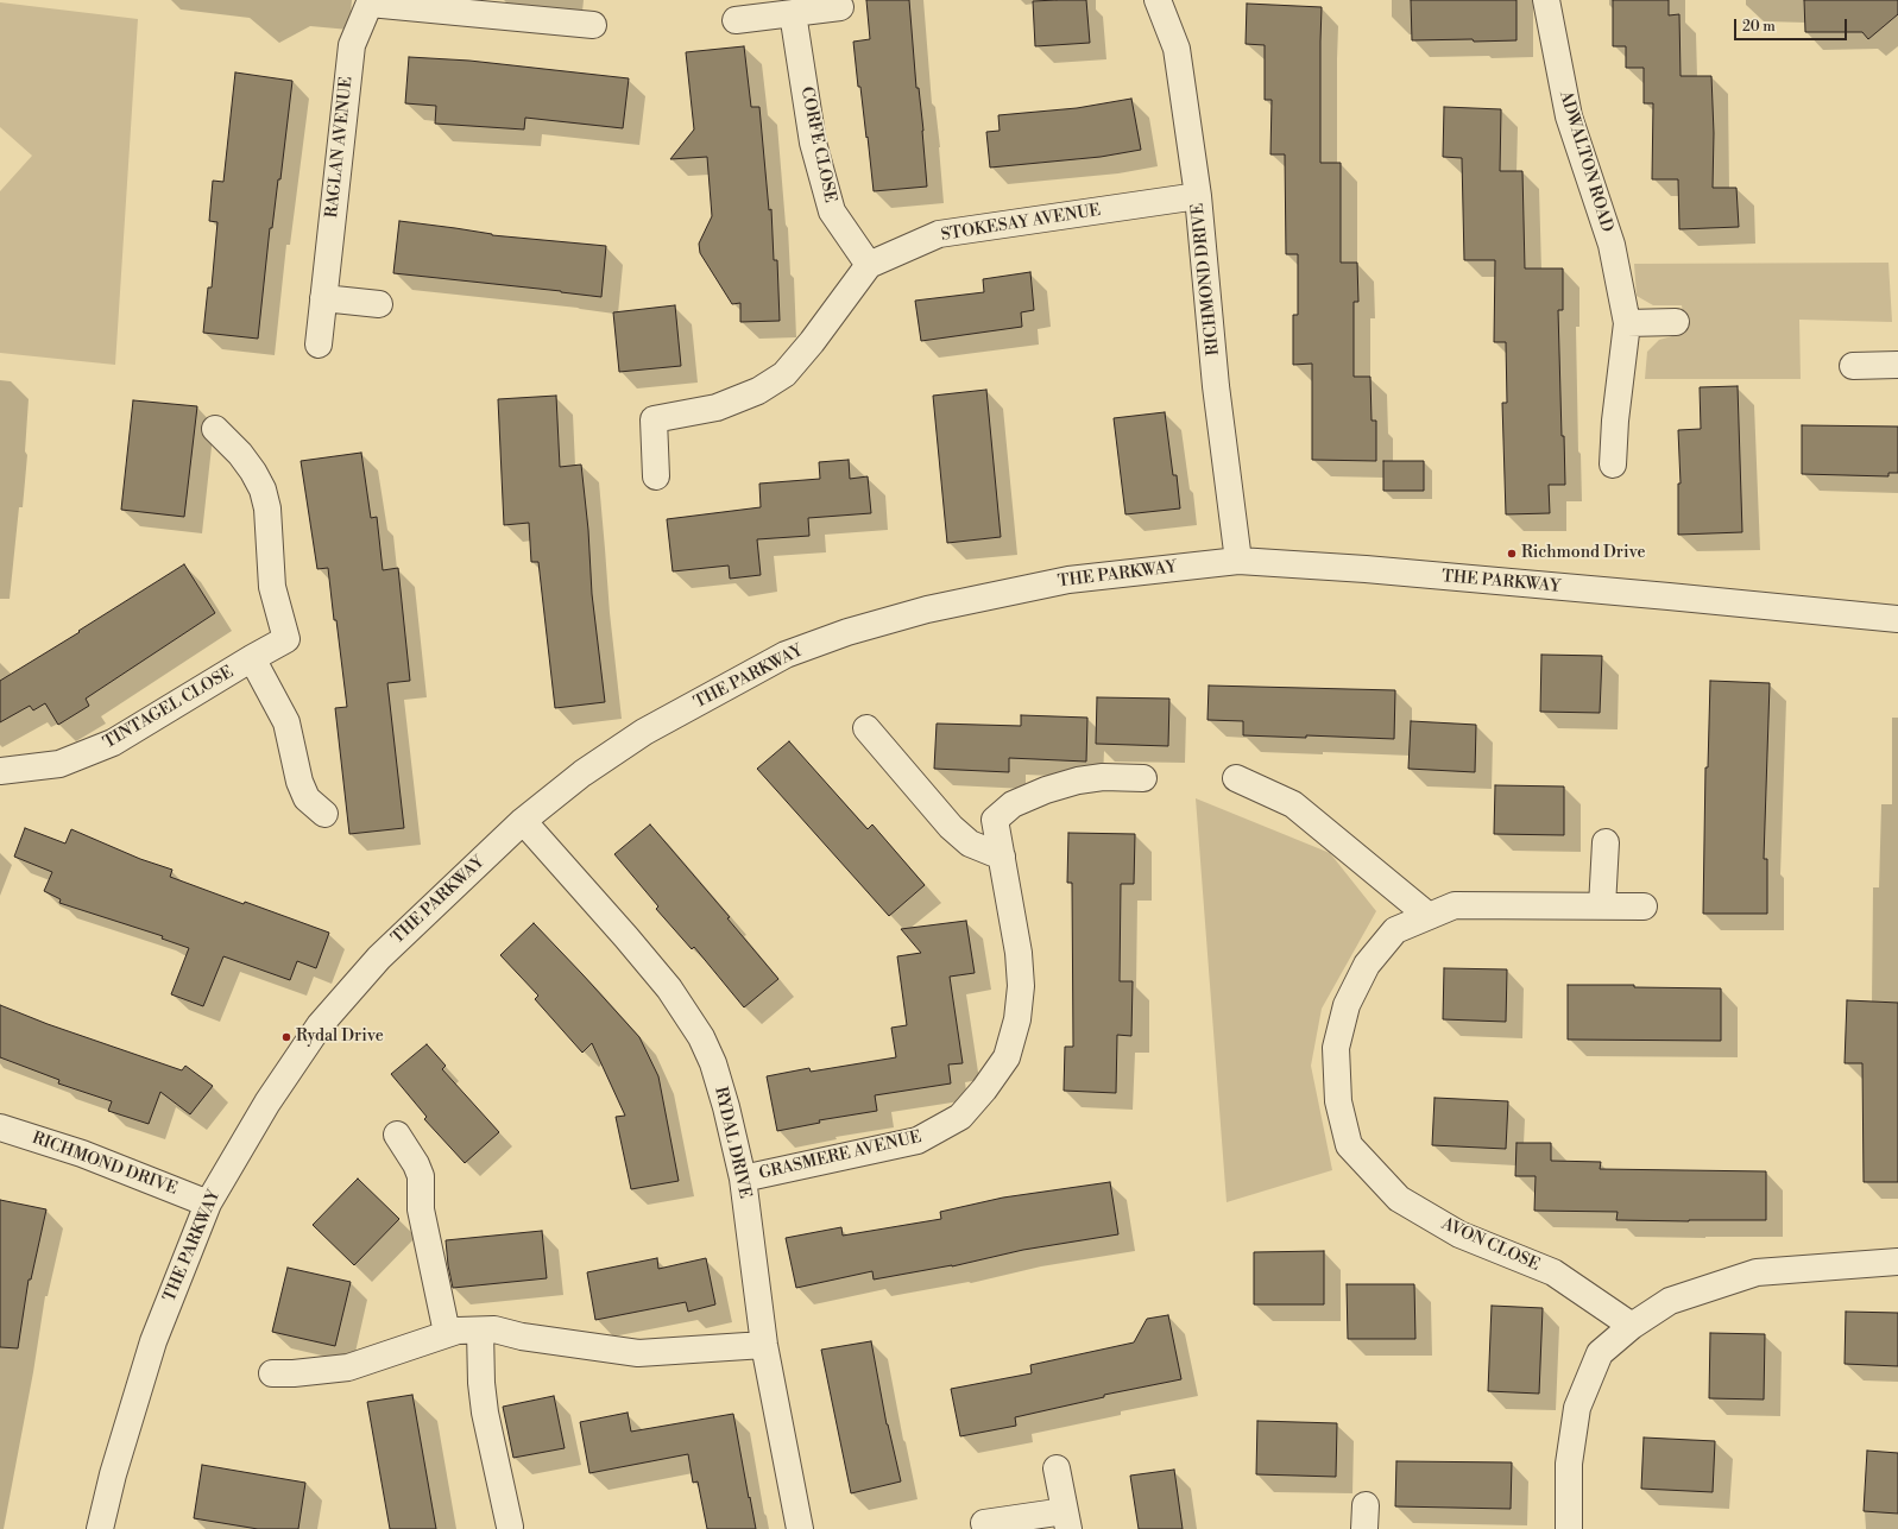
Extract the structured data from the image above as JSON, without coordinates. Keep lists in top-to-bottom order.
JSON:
{
  "streets": {
    "street": [
      "CORFE CLOSE",
      "RAGLAN AVENUE",
      "ADWALTON ROAD",
      "STOKESAY AVENUE",
      "RICHMOND DRIVE",
      "THE PARKWAY",
      "TINTAGEL CLOSE",
      "RYDAL DRIVE",
      "GRASMERE AVENUE",
      "AVON CLOSE"
    ]
  },
  "crossings": [
    ["CORFE CLOSE", "STOKESAY AVENUE"],
    ["STOKESAY AVENUE", "RICHMOND DRIVE"],
    ["RICHMOND DRIVE", "THE PARKWAY"],
    ["THE PARKWAY", "RYDAL DRIVE"],
    ["RYDAL DRIVE", "GRASMERE AVENUE"]
  ],
  "places": ["Richmond Drive", "Rydal Drive"],
  "scale_bar": "20 m"
}
